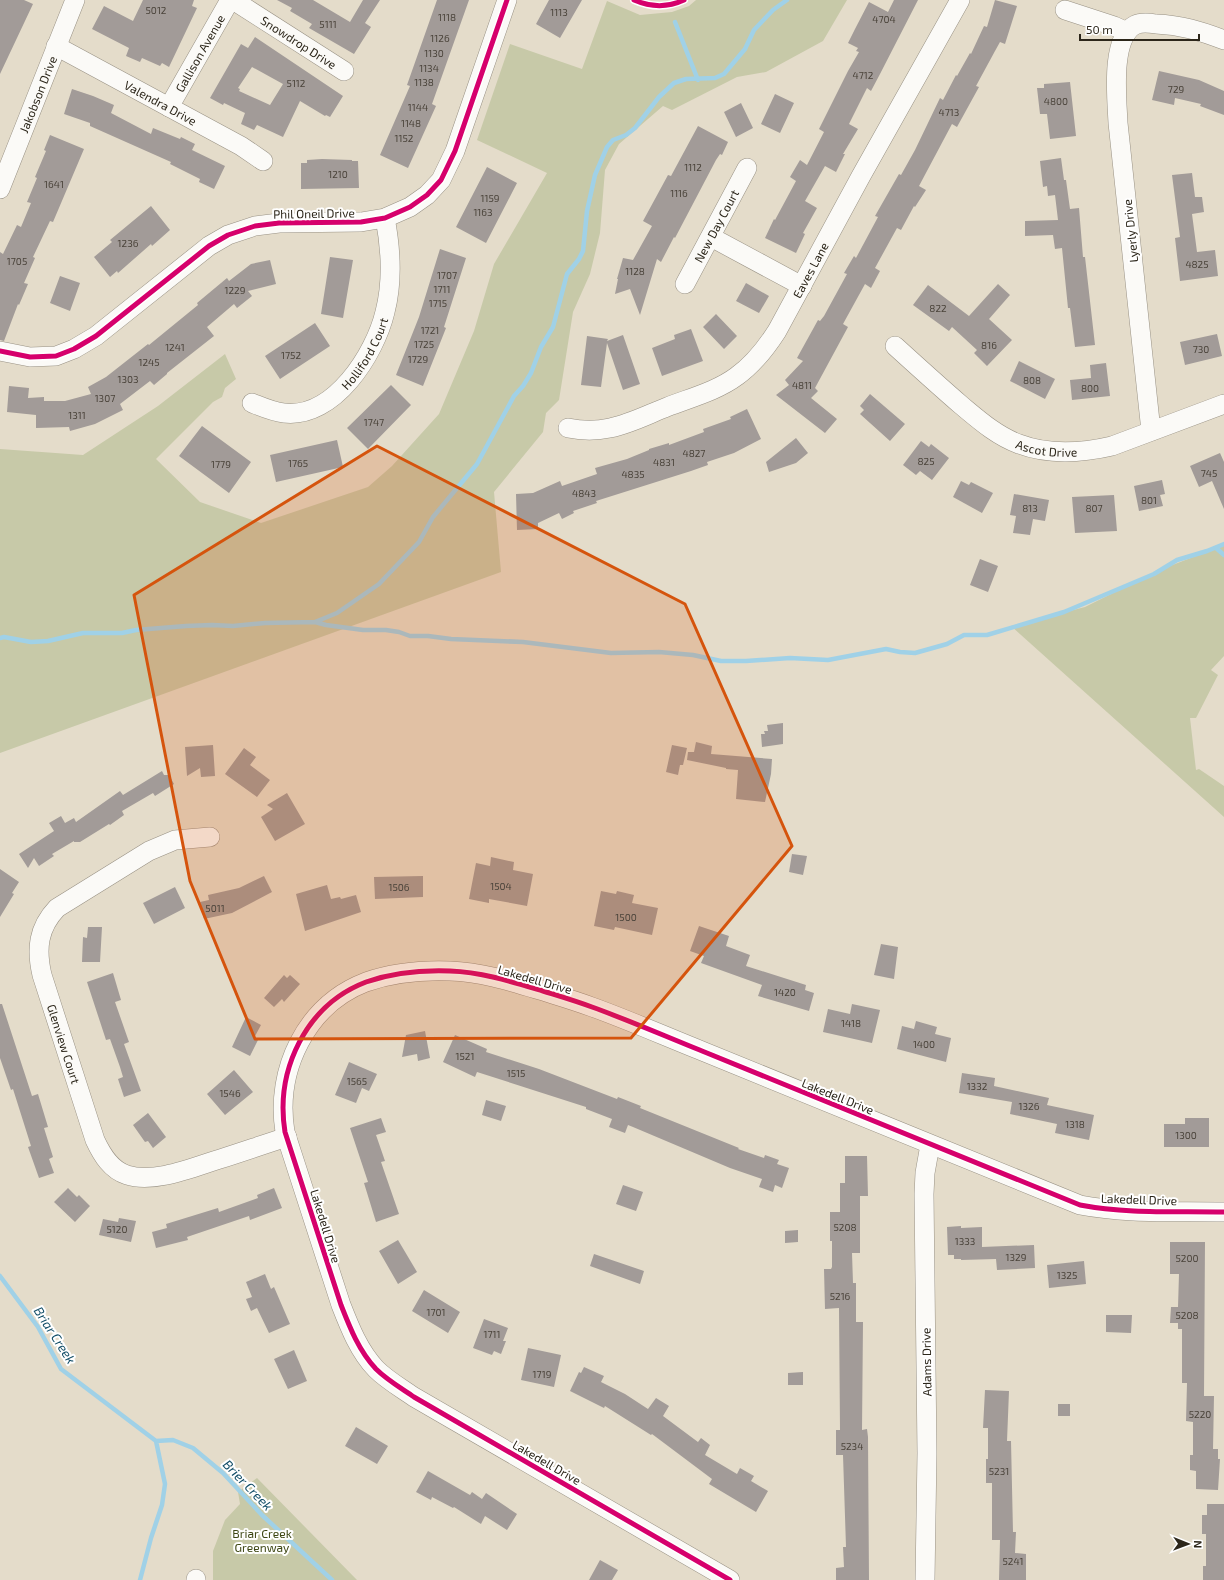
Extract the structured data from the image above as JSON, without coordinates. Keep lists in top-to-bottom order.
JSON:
{
  "streets": {
    "street": [
      "Snowdrop Drive",
      "Gallison Avenue",
      "Jakobson Drive",
      "Valendra Drive",
      "Phil Oneil Drive",
      "New Day Court",
      "Lyerly Drive",
      "Eaves Lane",
      "Holliford Court",
      "Ascot Drive",
      "Lakedell Drive",
      "Glenview Court",
      "Adams Drive"
    ]
  },
  "crossings": [
    ["Snowdrop Drive", "Gallison Avenue"],
    ["Gallison Avenue", "Valendra Drive"],
    ["Jakobson Drive", "Valendra Drive"],
    ["Phil Oneil Drive", "Holliford Court"],
    ["Lyerly Drive", "Ascot Drive"],
    ["Lakedell Drive", "Glenview Court"],
    ["Lakedell Drive", "Adams Drive"]
  ],
  "water": ["Briar Creek", "Brier Creek"],
  "parks": ["Briar Creek Greenway"],
  "house_numbers": [
    "5012",
    "1113",
    "1118",
    "4704",
    "5111",
    "1126",
    "1130",
    "1134",
    "4712",
    "1138",
    "5112",
    "729",
    "4800",
    "1144",
    "4713",
    "1148",
    "1152",
    "1112",
    "1210",
    "1641",
    "1116",
    "1159",
    "1163",
    "1236",
    "1705",
    "4825",
    "1128",
    "1707",
    "1711",
    "1229",
    "1715",
    "822",
    "1721",
    "1725",
    "816",
    "1241",
    "730",
    "1752",
    "1729",
    "1245",
    "1303",
    "808",
    "4811",
    "800",
    "1307",
    "1311",
    "1747",
    "4827",
    "825",
    "4831",
    "1765",
    "1779",
    "745",
    "4835",
    "4843",
    "801",
    "813",
    "807",
    "1504",
    "1506",
    "5011",
    "1500",
    "1420",
    "1418",
    "1400",
    "1521",
    "1515",
    "1565",
    "1332",
    "1546",
    "1326",
    "1318",
    "1300",
    "5208",
    "5120",
    "1333",
    "1329",
    "5200",
    "1325",
    "5216",
    "1701",
    "5208",
    "1711",
    "1719",
    "5220",
    "5234",
    "5231",
    "5241"
  ],
  "scale_bar": "50 m",
  "north": "right"
}
